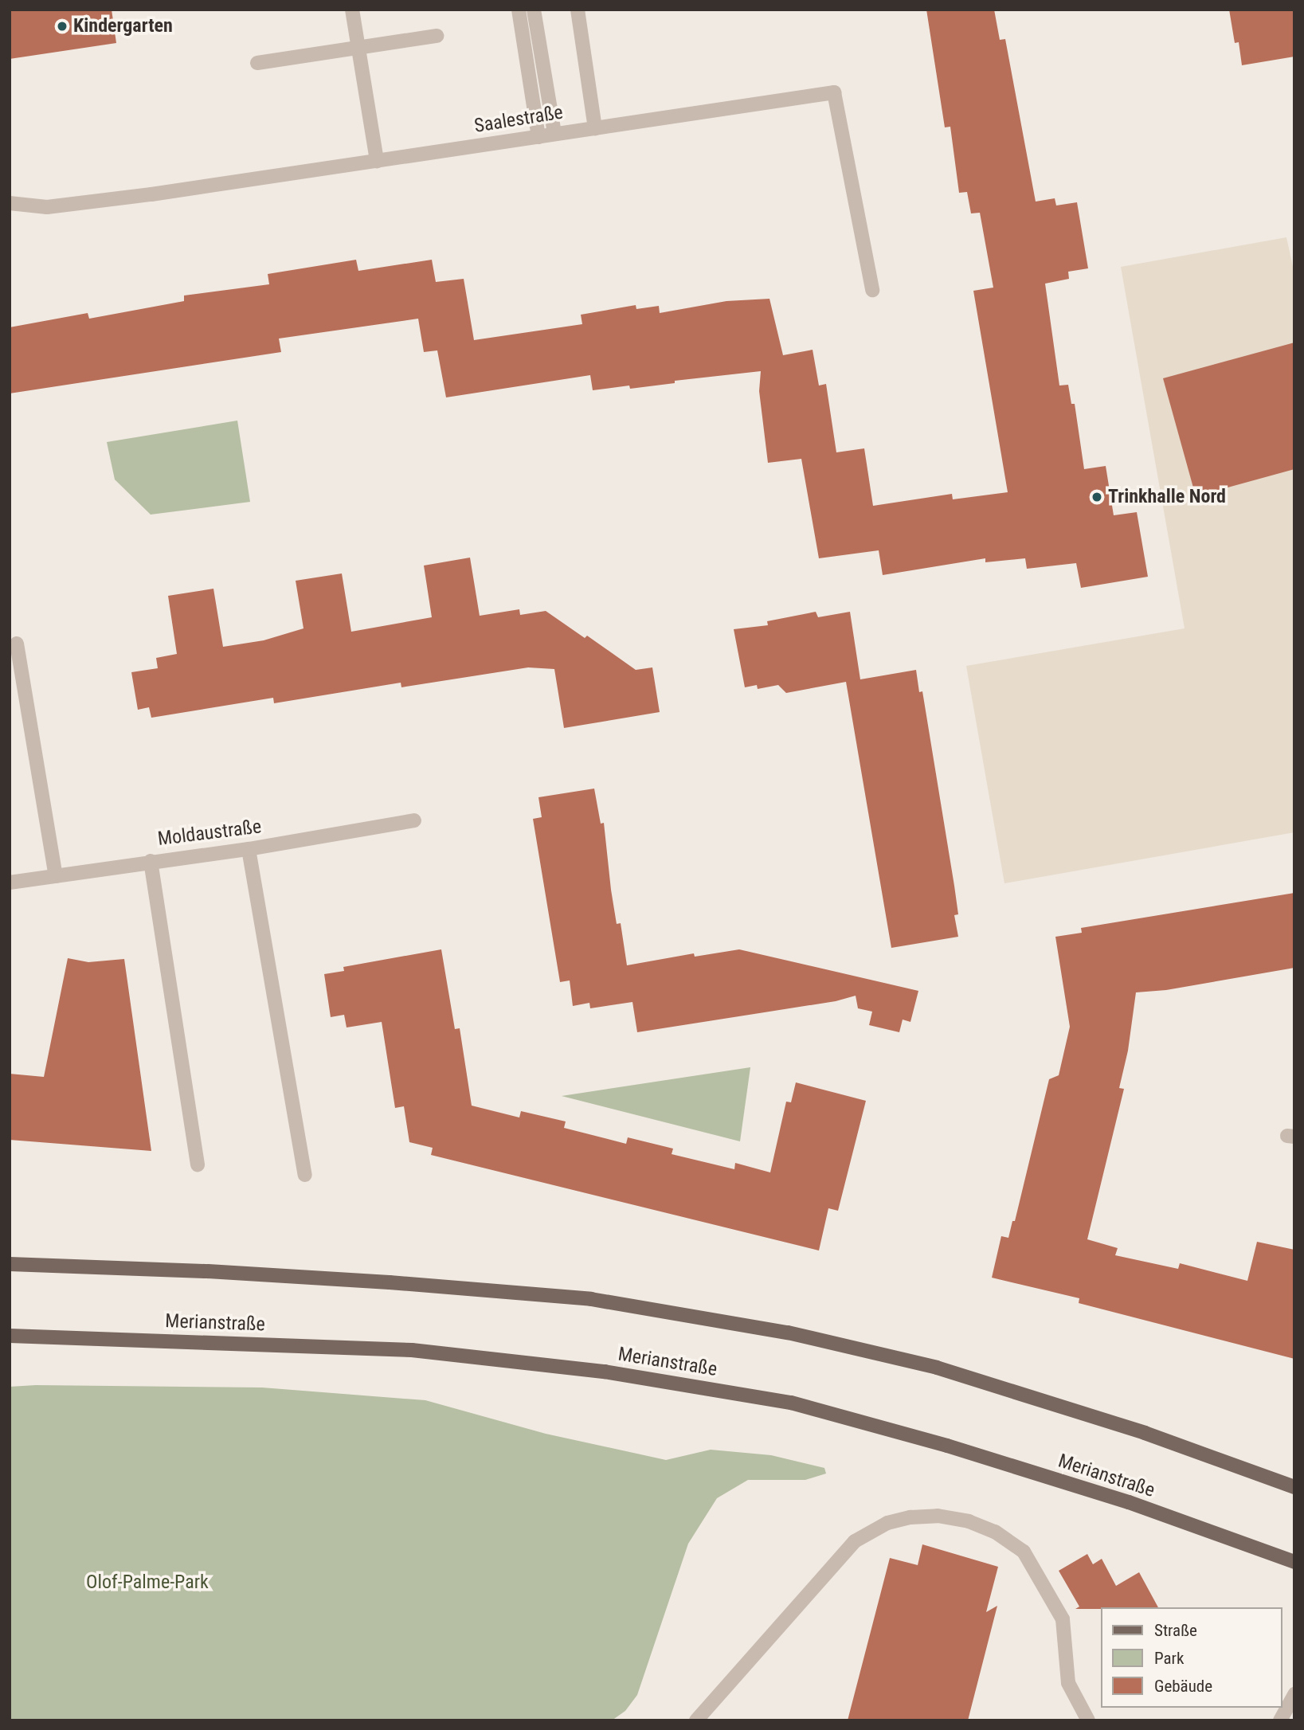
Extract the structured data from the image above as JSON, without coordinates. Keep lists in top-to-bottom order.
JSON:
{
  "streets": {
    "main road": ["Merianstraße"],
    "street": ["Saalestraße", "Moldaustraße"]
  },
  "parks": ["Olof-Palme-Park"],
  "places": ["Kindergarten", "Trinkhalle Nord"],
  "legend": ["Straße", "Park", "Gebäude"]
}
